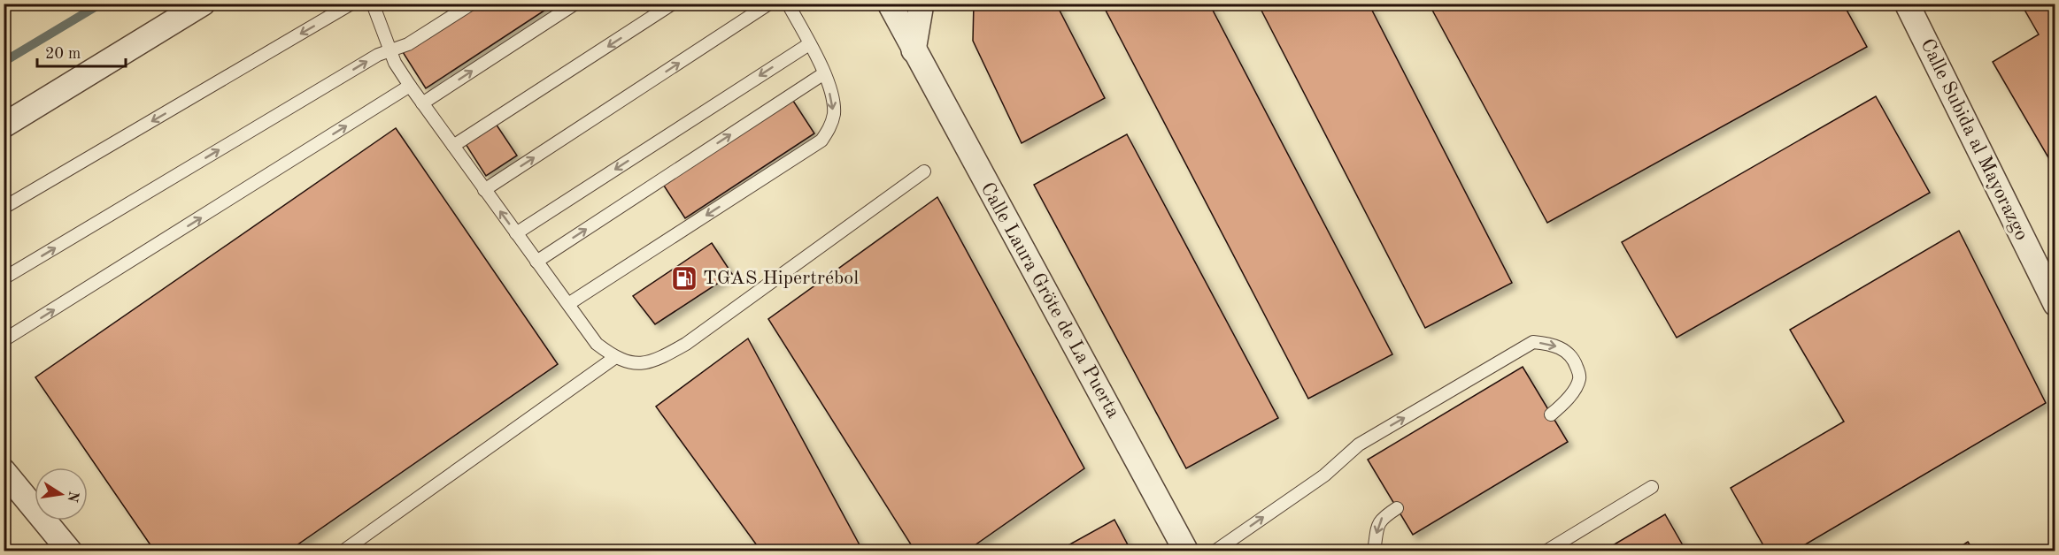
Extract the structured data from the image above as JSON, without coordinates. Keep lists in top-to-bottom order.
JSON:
{
  "streets": {
    "street": ["Calle Subida al Mayorazgo", "Calle Laura Gröte de La Puerta"]
  },
  "places": {
    "fuel station": ["TGAS Hipertrébol"]
  },
  "scale_bar": "20 m",
  "north": "right"
}
